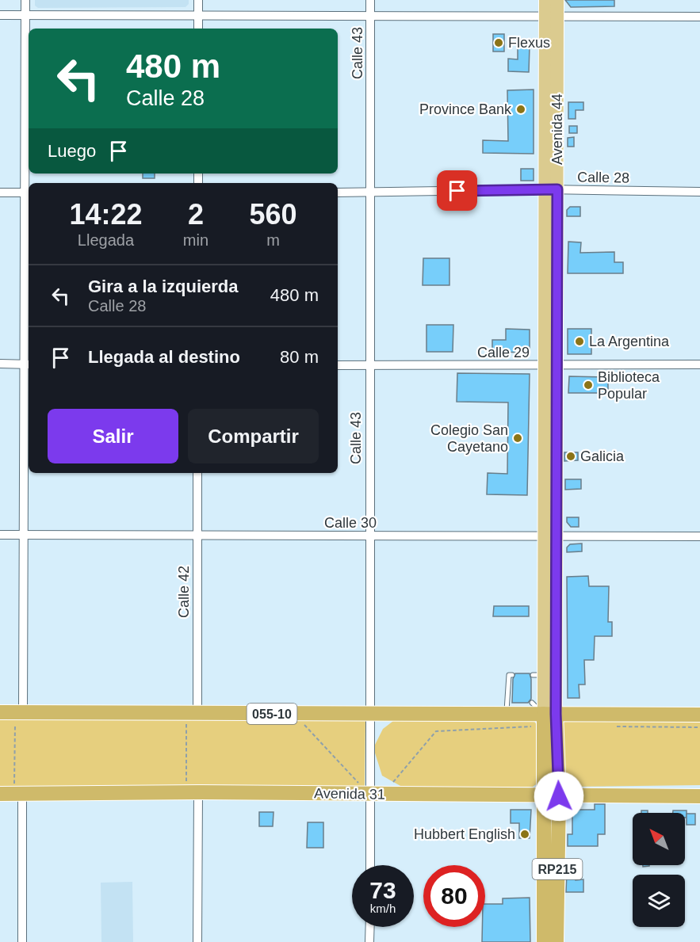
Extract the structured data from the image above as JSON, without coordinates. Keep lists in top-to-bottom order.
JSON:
{
  "streets": {
    "highway": [
      "Avenida 44",
      "055-10",
      "Avenida 31",
      "RP215"
    ],
    "street": [
      "Calle 43",
      "Calle 28",
      "Calle 29",
      "Calle 30",
      "Calle 42"
    ]
  },
  "crossings": [
    ["Calle 43", "Calle 28"],
    ["Calle 43", "Calle 29"],
    ["Calle 43", "Calle 30"],
    ["Calle 43", "055-10"],
    ["Calle 43", "Avenida 31"],
    ["Avenida 44", "Calle 28"],
    ["Avenida 44", "Calle 29"],
    ["Avenida 44", "Calle 30"],
    ["Avenida 44", "055-10"],
    ["Avenida 44", "Avenida 31"],
    ["Calle 30", "Calle 42"],
    ["Calle 42", "055-10"]
  ],
  "places": [
    "Flexus",
    "Province Bank",
    "La Argentina",
    "Biblioteca Popular",
    "Colegio San Cayetano",
    "Galicia",
    "Hubbert English"
  ],
  "north": "top left",
  "page": {
    "turn": ["480 m", "Calle 28"],
    "then": "Luego",
    "eta": [
      "14:22",
      "Llegada",
      "2",
      "min",
      "560",
      "m"
    ],
    "list": [
      {
        "name": "Gira a la izquierda",
        "note": "Calle 28",
        "value": "480 m"
      },
      {
        "name": "Llegada al destino",
        "value": "80 m"
      }
    ],
    "buttons": ["Salir", "Compartir"],
    "speed": "73 km/h",
    "limit": "80"
  }
}
